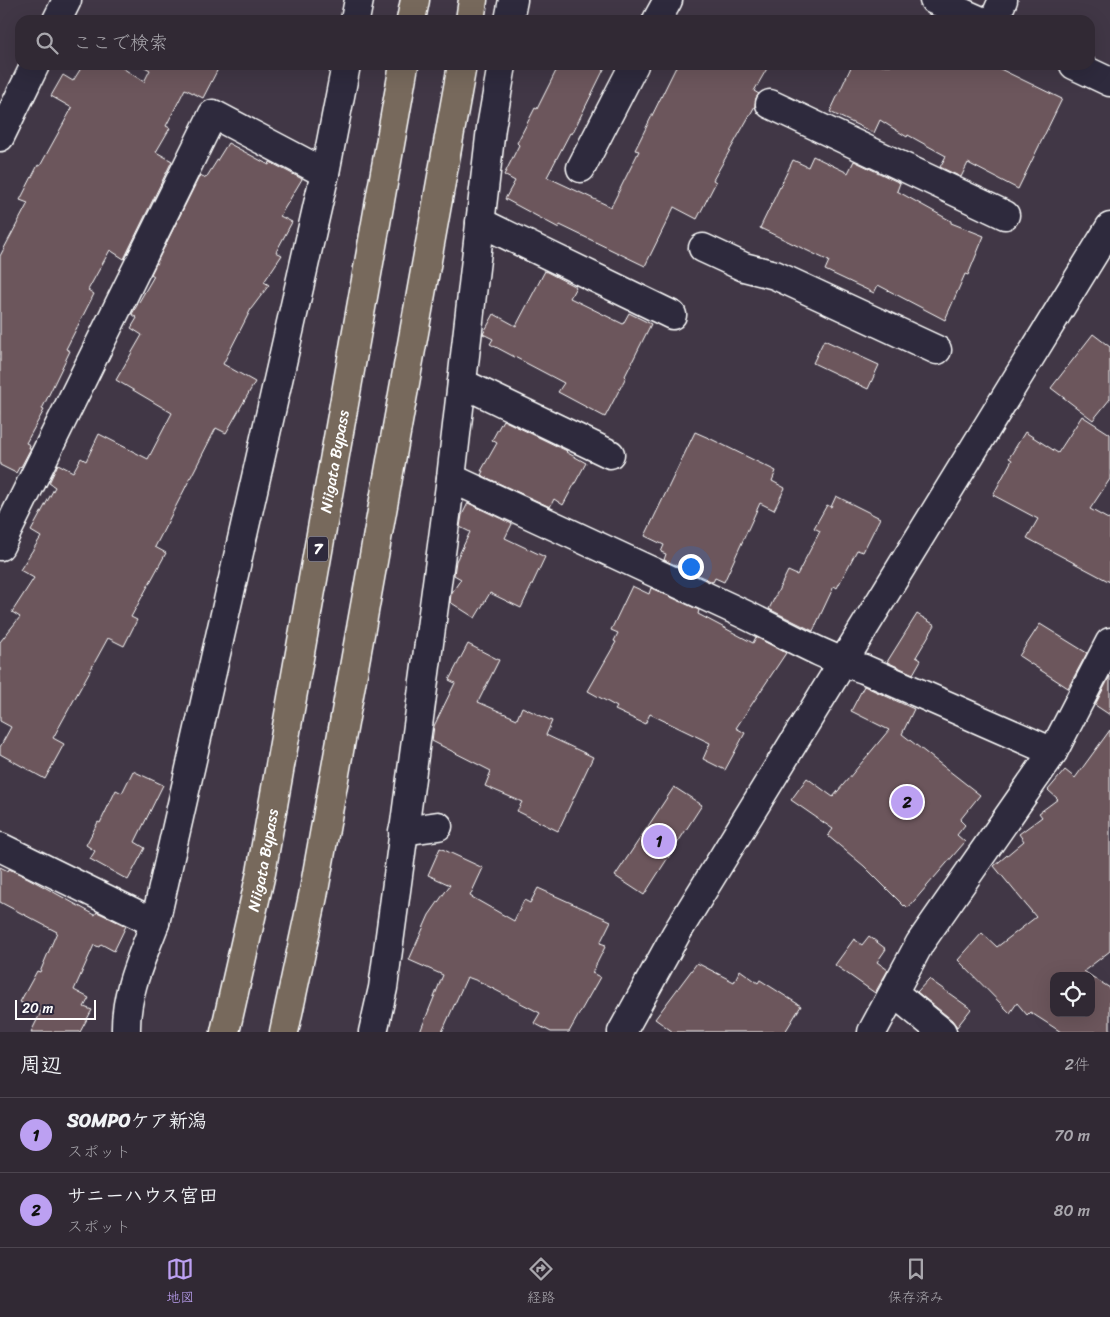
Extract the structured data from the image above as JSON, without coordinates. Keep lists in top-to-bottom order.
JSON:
{
  "streets": {
    "highway": ["Niigata Bypass", "7"]
  },
  "scale_bar": "20 m",
  "page": {
    "search": "ここで検索",
    "pins": ["2", "1"],
    "scale": "20 m",
    "heading": ["周辺", "2件"],
    "list": [
      {
        "mark": "1",
        "name": "SOMPOケア新潟",
        "note": "スポット",
        "value": "70 m"
      },
      {
        "mark": "2",
        "name": "サニーハウス宮田",
        "note": "スポット",
        "value": "80 m"
      }
    ],
    "nav": ["地図", "経路", "保存済み"]
  }
}
